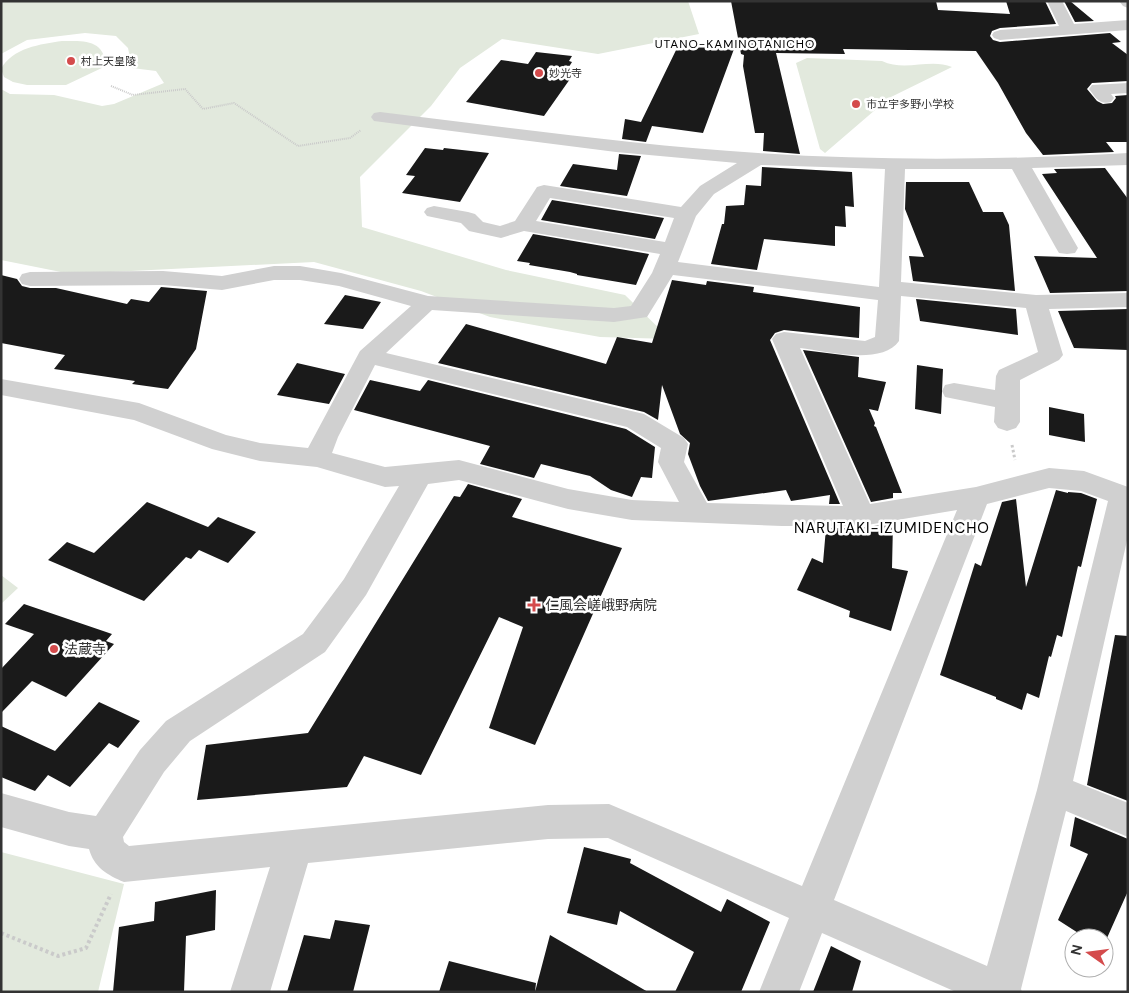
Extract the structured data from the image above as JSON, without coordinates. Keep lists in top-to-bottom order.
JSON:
{
  "districts": ["UTANO-KAMINOTANICHO", "NARUTAKI-IZUMIDENCHO"],
  "places": {
    "other": [
      "村上天皇陵",
      "妙光寺",
      "市立宇多野小学校",
      "法蔵寺"
    ],
    "health": ["仁風会嵯峨野病院"]
  },
  "north": "left"
}
